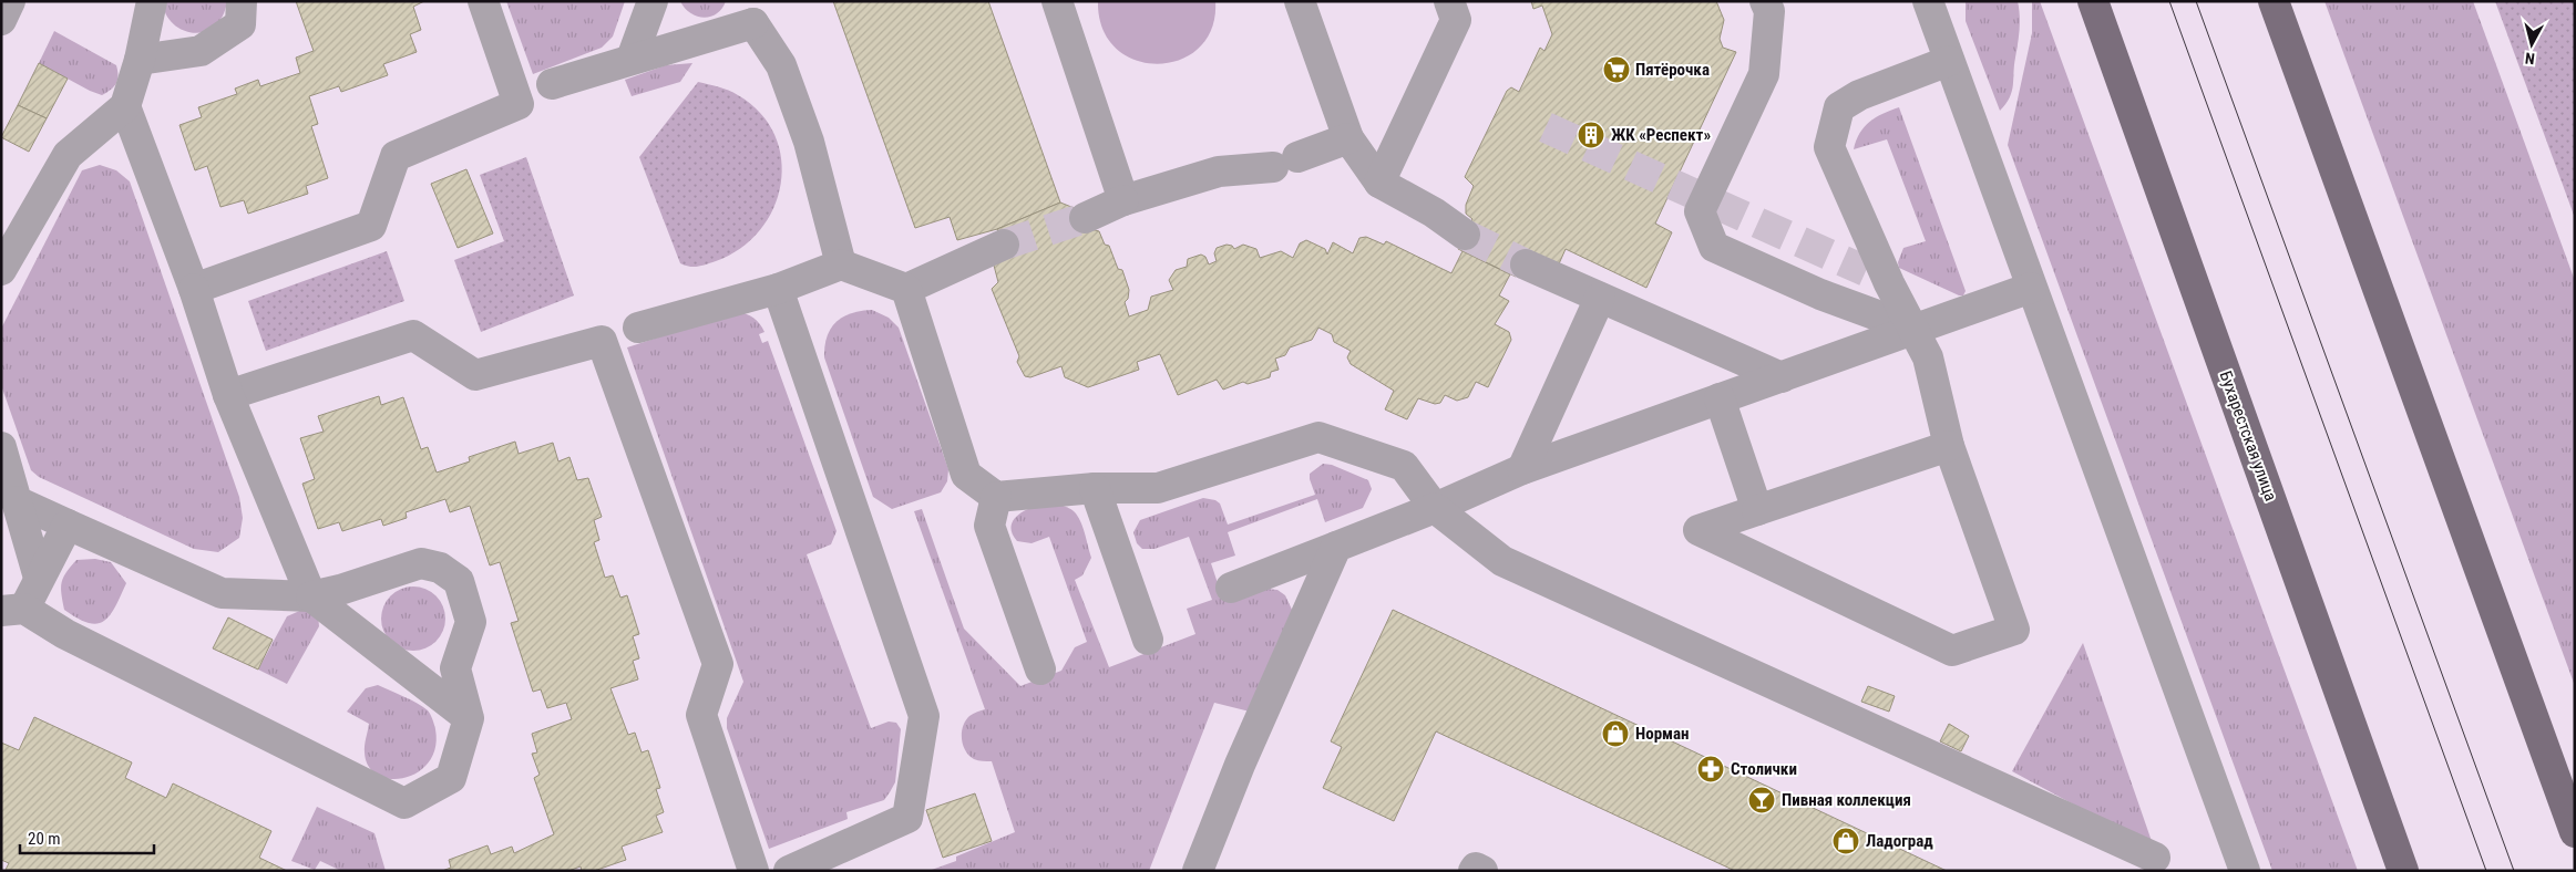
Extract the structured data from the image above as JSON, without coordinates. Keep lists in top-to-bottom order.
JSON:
{
  "streets": {
    "main road": ["Бухарестская улица"]
  },
  "places": {
    "supermarket": ["Пятёрочка"],
    "building": ["ЖК «Респект»"],
    "shop": ["Норман", "Ладоград"],
    "pharmacy": ["Столички"],
    "bar": ["Пивная коллекция"]
  },
  "scale_bar": "20 m",
  "north": "bottom"
}
